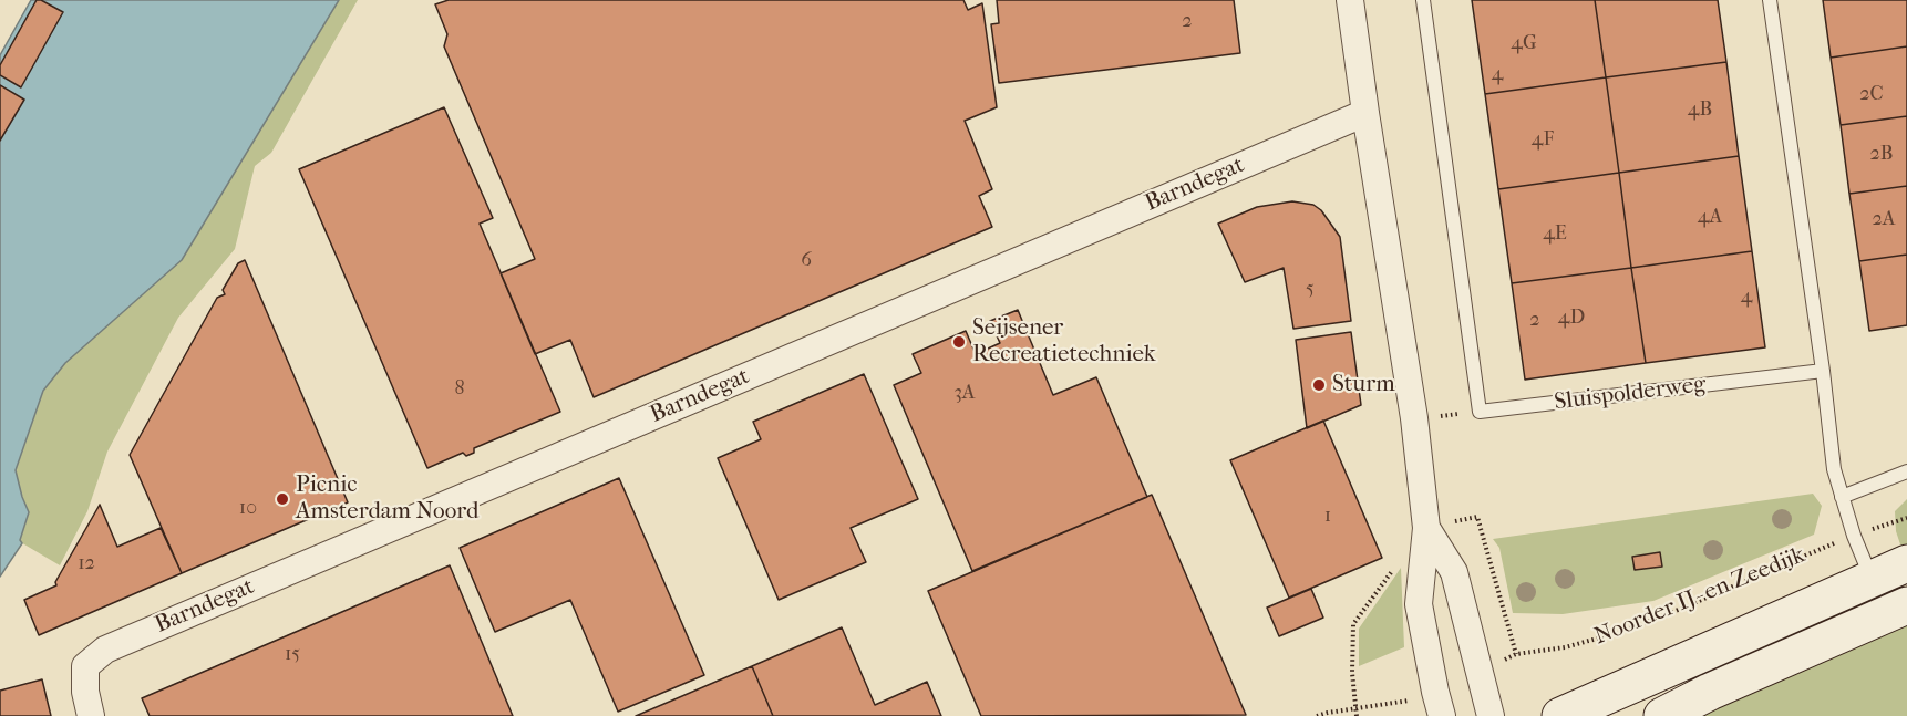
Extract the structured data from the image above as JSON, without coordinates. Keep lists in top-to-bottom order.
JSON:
{
  "streets": {
    "street": ["Barndegat"],
    "lane": ["Sluispolderweg"],
    "path": ["Noorder IJ- en Zeedijk"]
  },
  "places": ["Seijsener Recreatietechniek", "Sturm", "Picnic Amsterdam Noord"],
  "house_numbers": [
    "2",
    "4G",
    "4",
    "2C",
    "4B",
    "4F",
    "2B",
    "4A",
    "2A",
    "4E",
    "6",
    "5",
    "4",
    "4D",
    "2",
    "8",
    "3A",
    "10",
    "1",
    "12",
    "15"
  ]
}
